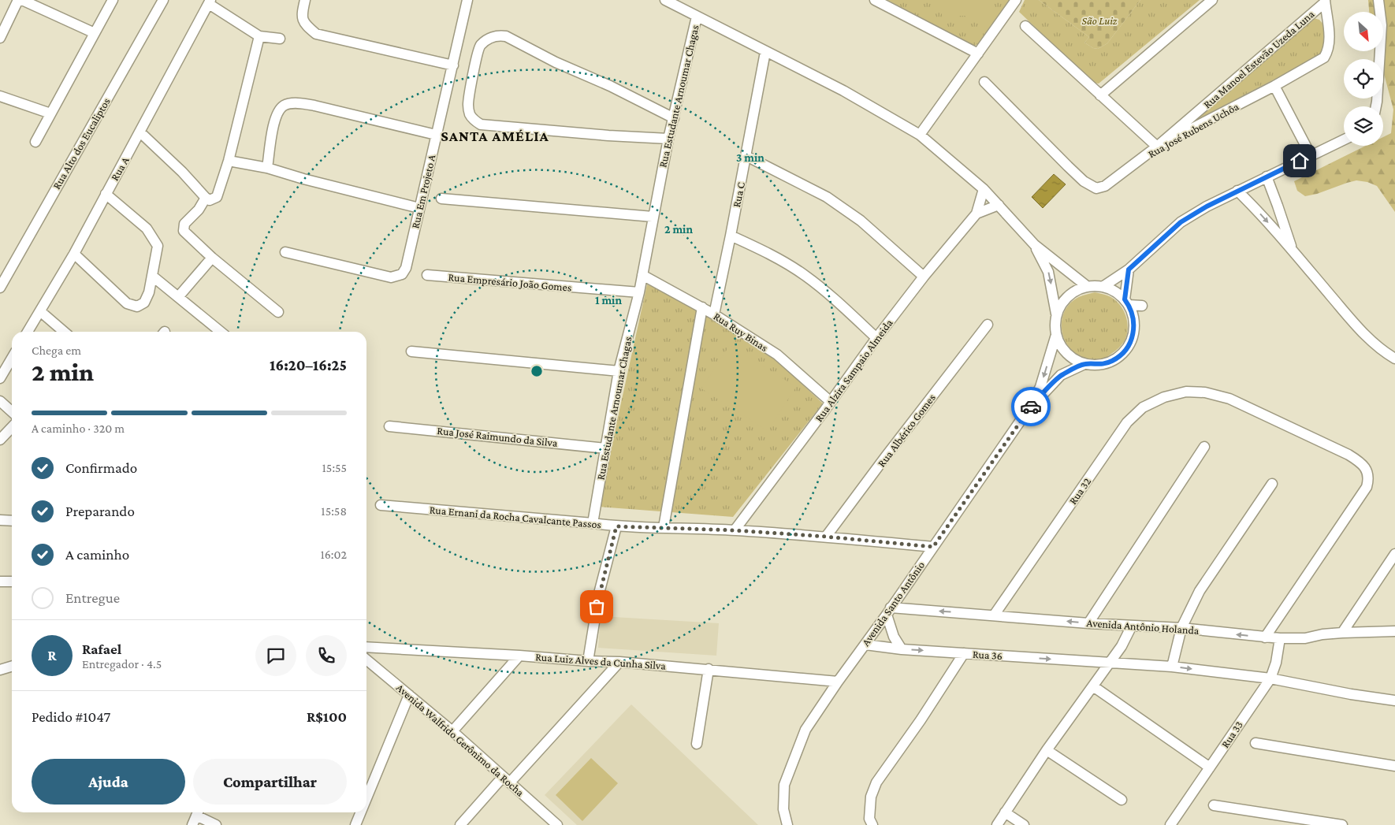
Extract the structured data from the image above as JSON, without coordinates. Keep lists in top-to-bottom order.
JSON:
{
  "streets": {
    "street": [
      "Rua Manoel Estevão Uzeda Luna",
      "Rua Estudante Arnoumar Chagas",
      "Rua José Rubens Uchôa",
      "Rua Alto dos Eucaliptos",
      "Rua A",
      "Rua Em Projeto A",
      "Rua C",
      "Rua Empresário João Gomes",
      "Rua Ruy Binas",
      "Rua Alzira Sampaio Almeida",
      "Rua Albérico Gomes",
      "Rua José Raimundo da Silva",
      "Rua 32",
      "Rua Ernani da Rocha Cavalcante Passos",
      "Avenida Santo Antônio",
      "Avenida Antônio Holanda",
      "Rua 36",
      "Rua Luiz Alves da Cunha Silva",
      "Rua 33",
      "Avenida Walfrido Gerônimo da Rocha"
    ]
  },
  "crossings": [
    ["Rua Manoel Estevão Uzeda Luna", "Rua José Rubens Uchôa"],
    ["Rua Estudante Arnoumar Chagas", "Rua Empresário João Gomes"],
    ["Rua Estudante Arnoumar Chagas", "Rua Ruy Binas"],
    ["Rua Estudante Arnoumar Chagas", "Rua José Raimundo da Silva"],
    ["Rua Estudante Arnoumar Chagas", "Rua Ernani da Rocha Cavalcante Passos"],
    ["Rua C", "Rua Ruy Binas"],
    ["Rua Ruy Binas", "Rua Alzira Sampaio Almeida"],
    ["Rua Alzira Sampaio Almeida", "Rua Ernani da Rocha Cavalcante Passos"],
    ["Rua Albérico Gomes", "Rua Ernani da Rocha Cavalcante Passos"],
    ["Rua 32", "Avenida Antônio Holanda"],
    ["Rua Ernani da Rocha Cavalcante Passos", "Avenida Santo Antônio"],
    ["Avenida Santo Antônio", "Avenida Antônio Holanda"],
    ["Avenida Santo Antônio", "Rua 36"],
    ["Avenida Santo Antônio", "Rua Luiz Alves da Cunha Silva"],
    ["Avenida Antônio Holanda", "Rua 33"],
    ["Rua 36", "Rua 33"]
  ],
  "one_way": ["Avenida Antônio Holanda", "Rua 36"],
  "districts": ["SANTA AMÉLIA"],
  "parks": ["São Luiz"],
  "north": "bottom right",
  "page": {
    "heading": ["2 min", "Chega em", "16:20–16:25"],
    "panel": [
      "Rafael",
      "Entregador · 4.5",
      "Pedido #1047",
      "R$100"
    ],
    "bar": "A caminho · 320 m",
    "list": [
      ["Confirmado", "15:55"],
      ["Preparando", "15:58"],
      ["A caminho", "16:02"],
      "Entregue"
    ],
    "round": "R",
    "buttons": ["Ajuda", "Compartilhar"]
  },
  "rings": ["3 min", "2 min", "1 min"]
}
